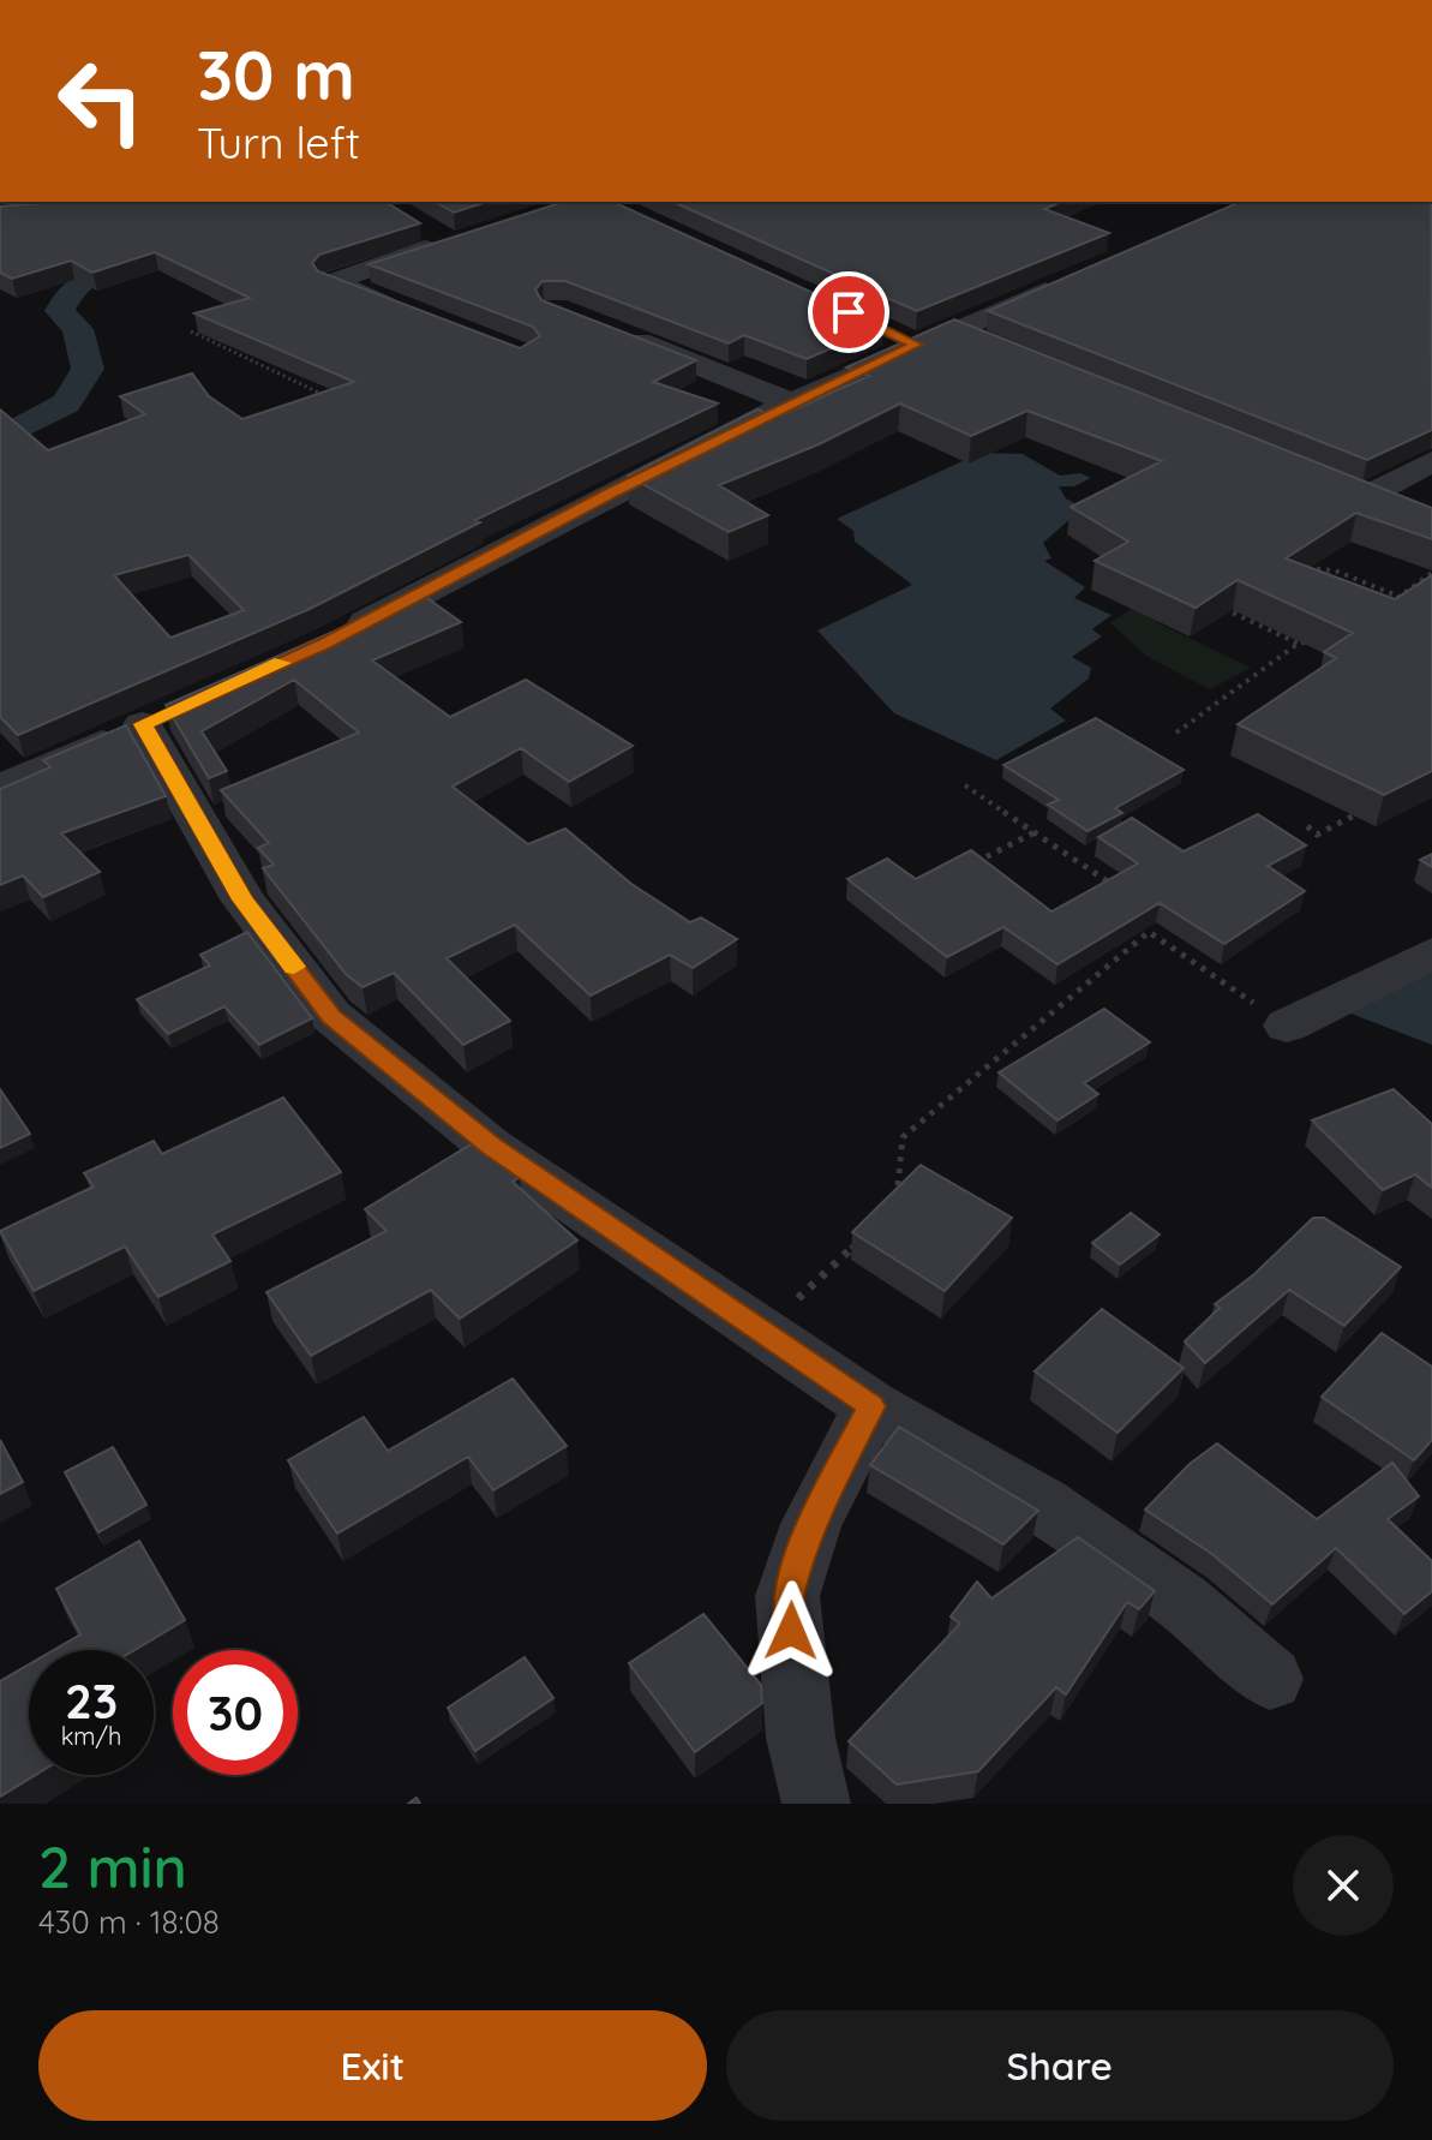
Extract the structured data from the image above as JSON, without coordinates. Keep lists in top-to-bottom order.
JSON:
{
  "page": {
    "turn": ["30 m", "Turn left"],
    "speed": "23 km/h",
    "limit": "30",
    "heading": ["2 min", "430 m · 18:08"],
    "buttons": ["Exit", "Share"]
  }
}
